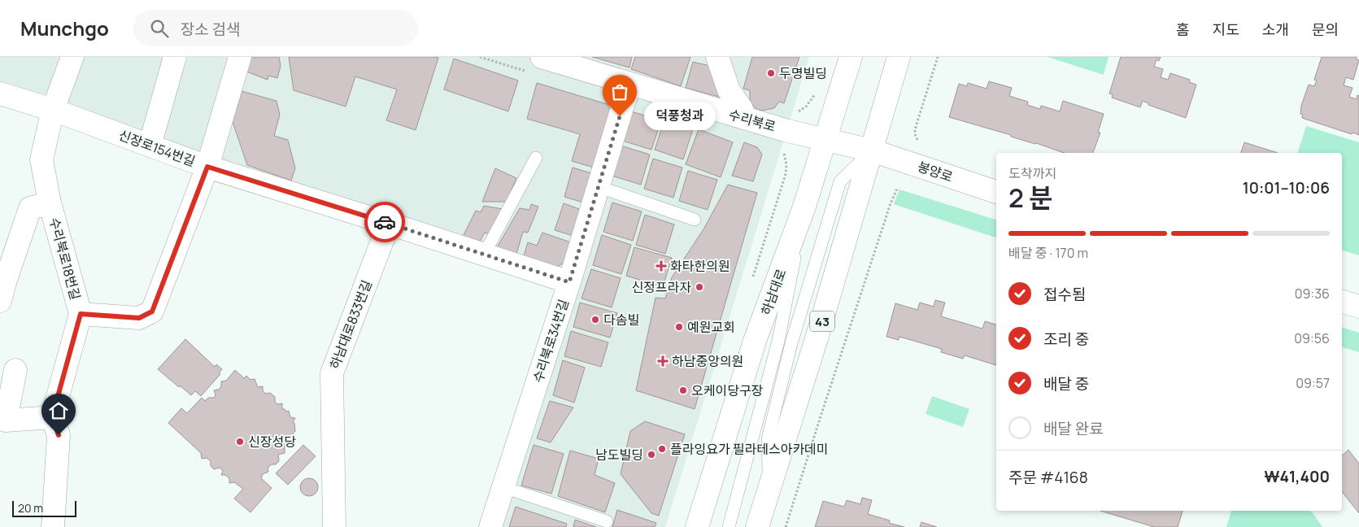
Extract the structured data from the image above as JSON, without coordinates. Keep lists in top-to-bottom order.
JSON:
{
  "streets": {
    "street": [
      "수리북로",
      "신장로154번길",
      "봉양로",
      "수리북로18번길",
      "하남대로",
      "43",
      "하남대로833번길",
      "수리북로34번길"
    ]
  },
  "crossings": [
    ["수리북로", "봉양로"],
    ["수리북로", "하남대로"],
    ["수리북로", "43"],
    ["수리북로", "수리북로34번길"],
    ["신장로154번길", "수리북로18번길"],
    ["신장로154번길", "하남대로833번길"],
    ["신장로154번길", "수리북로34번길"],
    ["봉양로", "43"]
  ],
  "places": {
    "other": [
      "두명빌딩",
      "덕풍청과",
      "신정프라자",
      "다솜빌",
      "예원교회",
      "오케이당구장",
      "신장성당",
      "플라잉요가 필라테스아카데미",
      "남도빌딩"
    ],
    "health": ["화타한의원", "하남중앙의원"]
  },
  "scale_bar": "20 m",
  "page": {
    "header": "Munchgo",
    "search": "장소 검색",
    "nav": [
      "홈",
      "지도",
      "소개",
      "문의"
    ],
    "bubble": "덕풍청과",
    "heading": ["2 분", "도착까지", "10:01–10:06"],
    "panel": ["주문 #4168", "₩41,400"],
    "bar": "배달 중 · 170 m",
    "list": [
      ["접수됨", "09:36"],
      ["조리 중", "09:56"],
      ["배달 중", "09:57"],
      "배달 완료"
    ],
    "scale": "20 m"
  }
}
